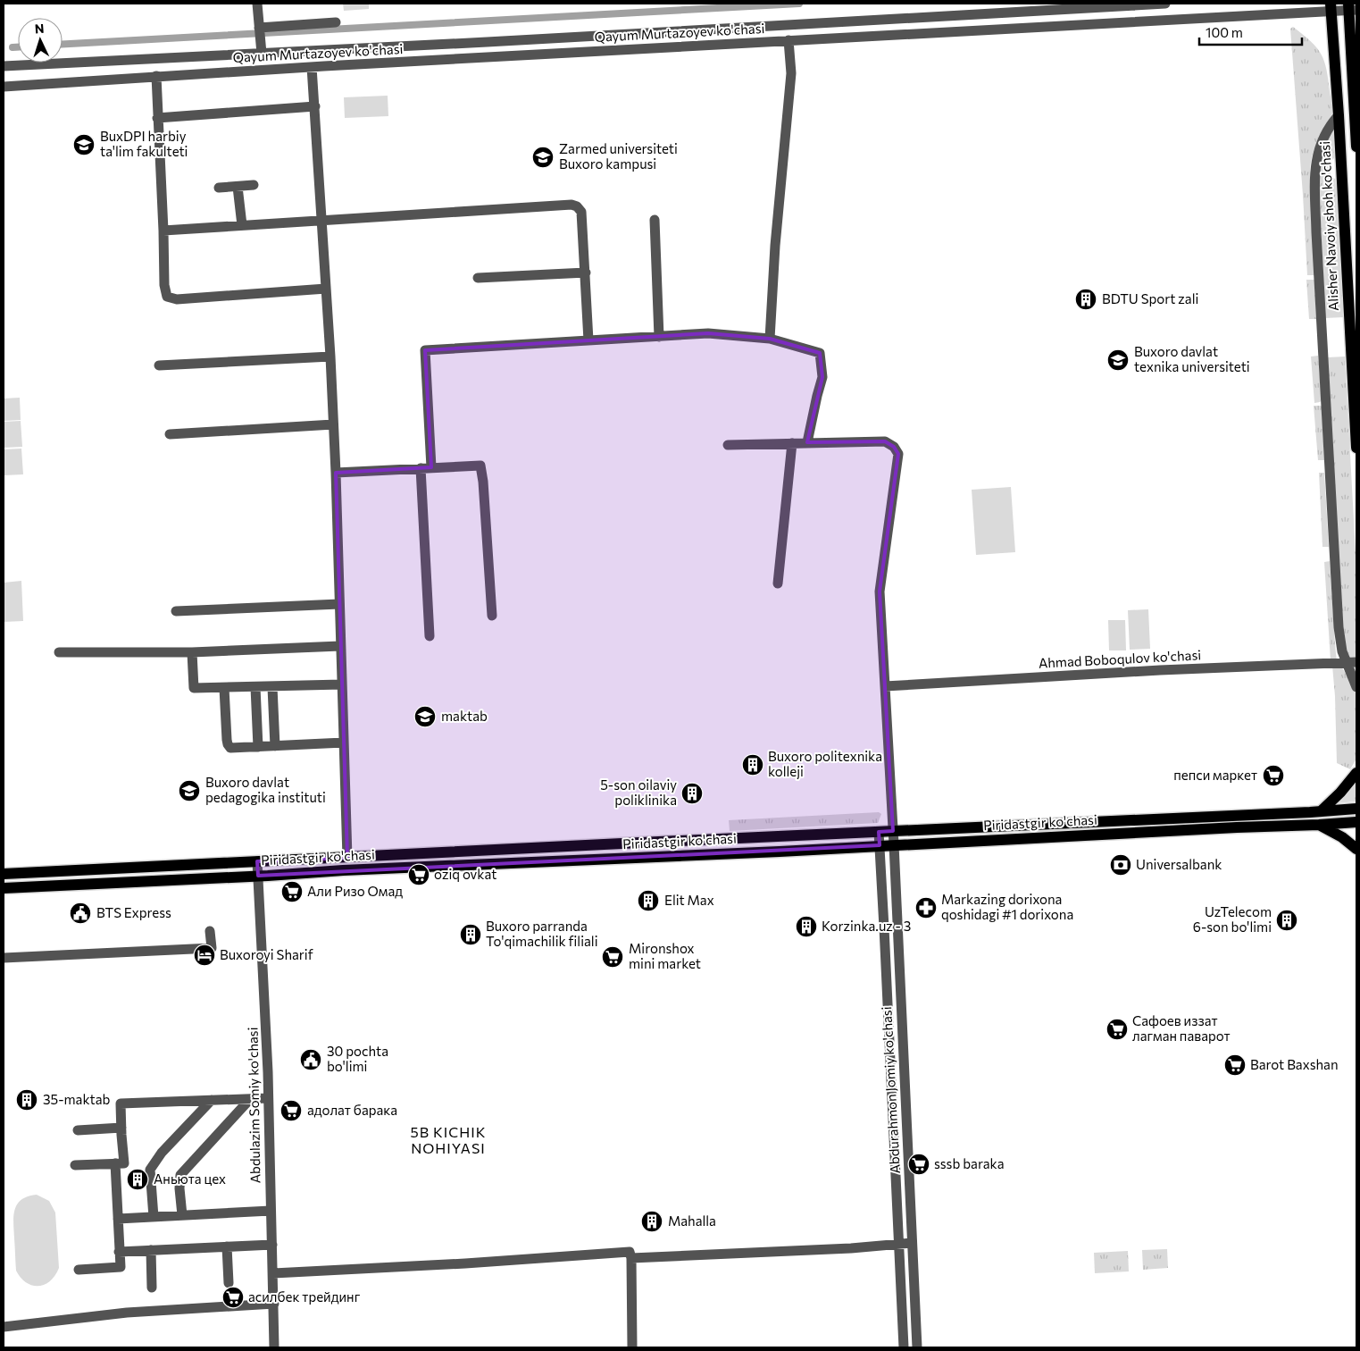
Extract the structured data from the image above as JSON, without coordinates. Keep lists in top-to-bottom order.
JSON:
{
  "streets": {
    "main road": ["Alisher Navoiy shoh ko'chasi", "Piridastgir ko'chasi"],
    "street": [
      "Qayum Murtazoyev ko'chasi",
      "Ahmad Boboqulov ko'chasi",
      "Abdurahmon Jomiy ko'chasi",
      "Abdulazim Somiy ko'chasi"
    ]
  },
  "crossings": [
    ["Qayum Murtazoyev ko'chasi", "Alisher Navoiy shoh ko'chasi"],
    ["Ahmad Boboqulov ko'chasi", "Abdurahmon Jomiy ko'chasi"],
    ["Piridastgir ko'chasi", "Abdurahmon Jomiy ko'chasi"],
    ["Piridastgir ko'chasi", "Abdulazim Somiy ko'chasi"]
  ],
  "districts": ["5B KICHIK NOHIYASI"],
  "places": {
    "school or university": [
      "BuxDPI harbiy ta'lim fakulteti",
      "Zarmed universiteti Buxoro kampusi",
      "Buxoro davlat texnika universiteti",
      "maktab",
      "Buxoro davlat pedagogika instituti"
    ],
    "building": [
      "BDTU Sport zali",
      "Buxoro politexnika kolleji",
      "5-son oilaviy poliklinika",
      "Elit Max",
      "UzTelecom 6-son bo'limi",
      "Korzinka.uz - 3",
      "Buxoro parranda To'qimachilik filiali",
      "35-maktab",
      "Аньюта цех",
      "Mahalla"
    ],
    "supermarket": [
      "пепси маркет",
      "oziq ovkat",
      "Али Ризо Омад",
      "Mironshox mini market",
      "Сафоев иззат лагман паварот",
      "Barot Baxshan",
      "адолат барака",
      "sssb baraka",
      "асилбек трейдинг"
    ],
    "bank": ["Universalbank"],
    "pharmacy": ["Markazing dorixona qoshidagi #1 dorixona"],
    "public building": ["BTS Express", "30 pochta bo'limi"],
    "hotel": ["Buxoroyi Sharif"]
  },
  "scale_bar": "100 m",
  "north": "top"
}
